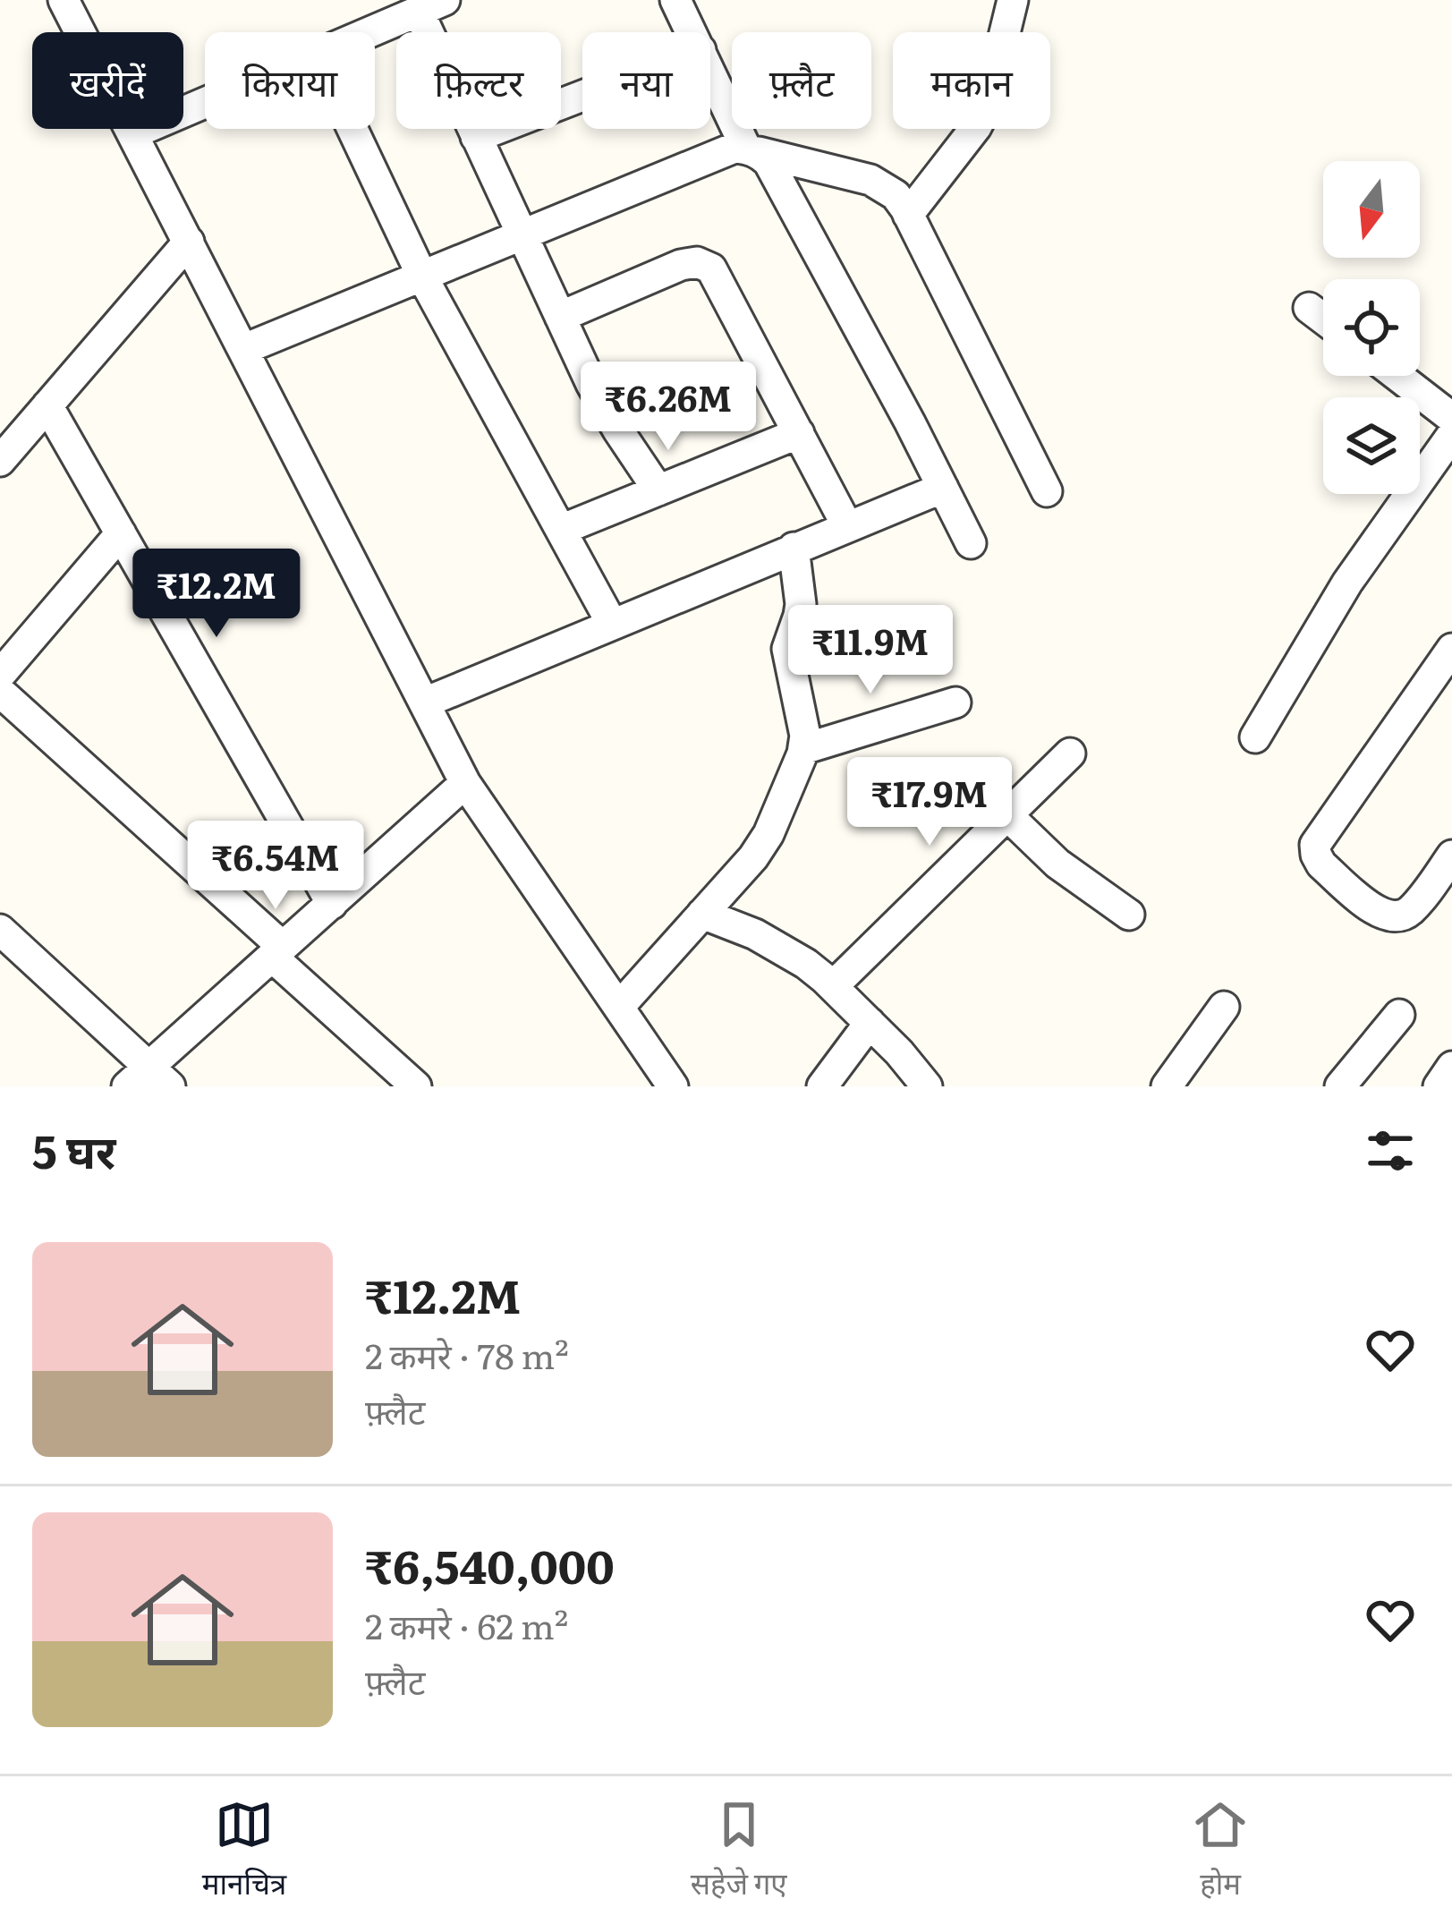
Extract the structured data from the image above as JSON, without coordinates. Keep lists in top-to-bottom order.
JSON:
{
  "north": "bottom",
  "page": {
    "chip": [
      "खरीदें",
      "किराया",
      "फ़िल्टर",
      "नया",
      "फ़्लैट",
      "मकान"
    ],
    "price": [
      "₹6.26M",
      "₹12.2M",
      "₹11.9M",
      "₹17.9M",
      "₹6.54M"
    ],
    "heading": "5 घर",
    "list": [
      {
        "name": "₹12.2M",
        "note": "2 कमरे · 78 m² · फ़्लैट"
      },
      {
        "name": "₹6,540,000",
        "note": "2 कमरे · 62 m² · फ़्लैट"
      }
    ],
    "tabs": ["मानचित्र", "सहेजे गए", "होम"]
  }
}
